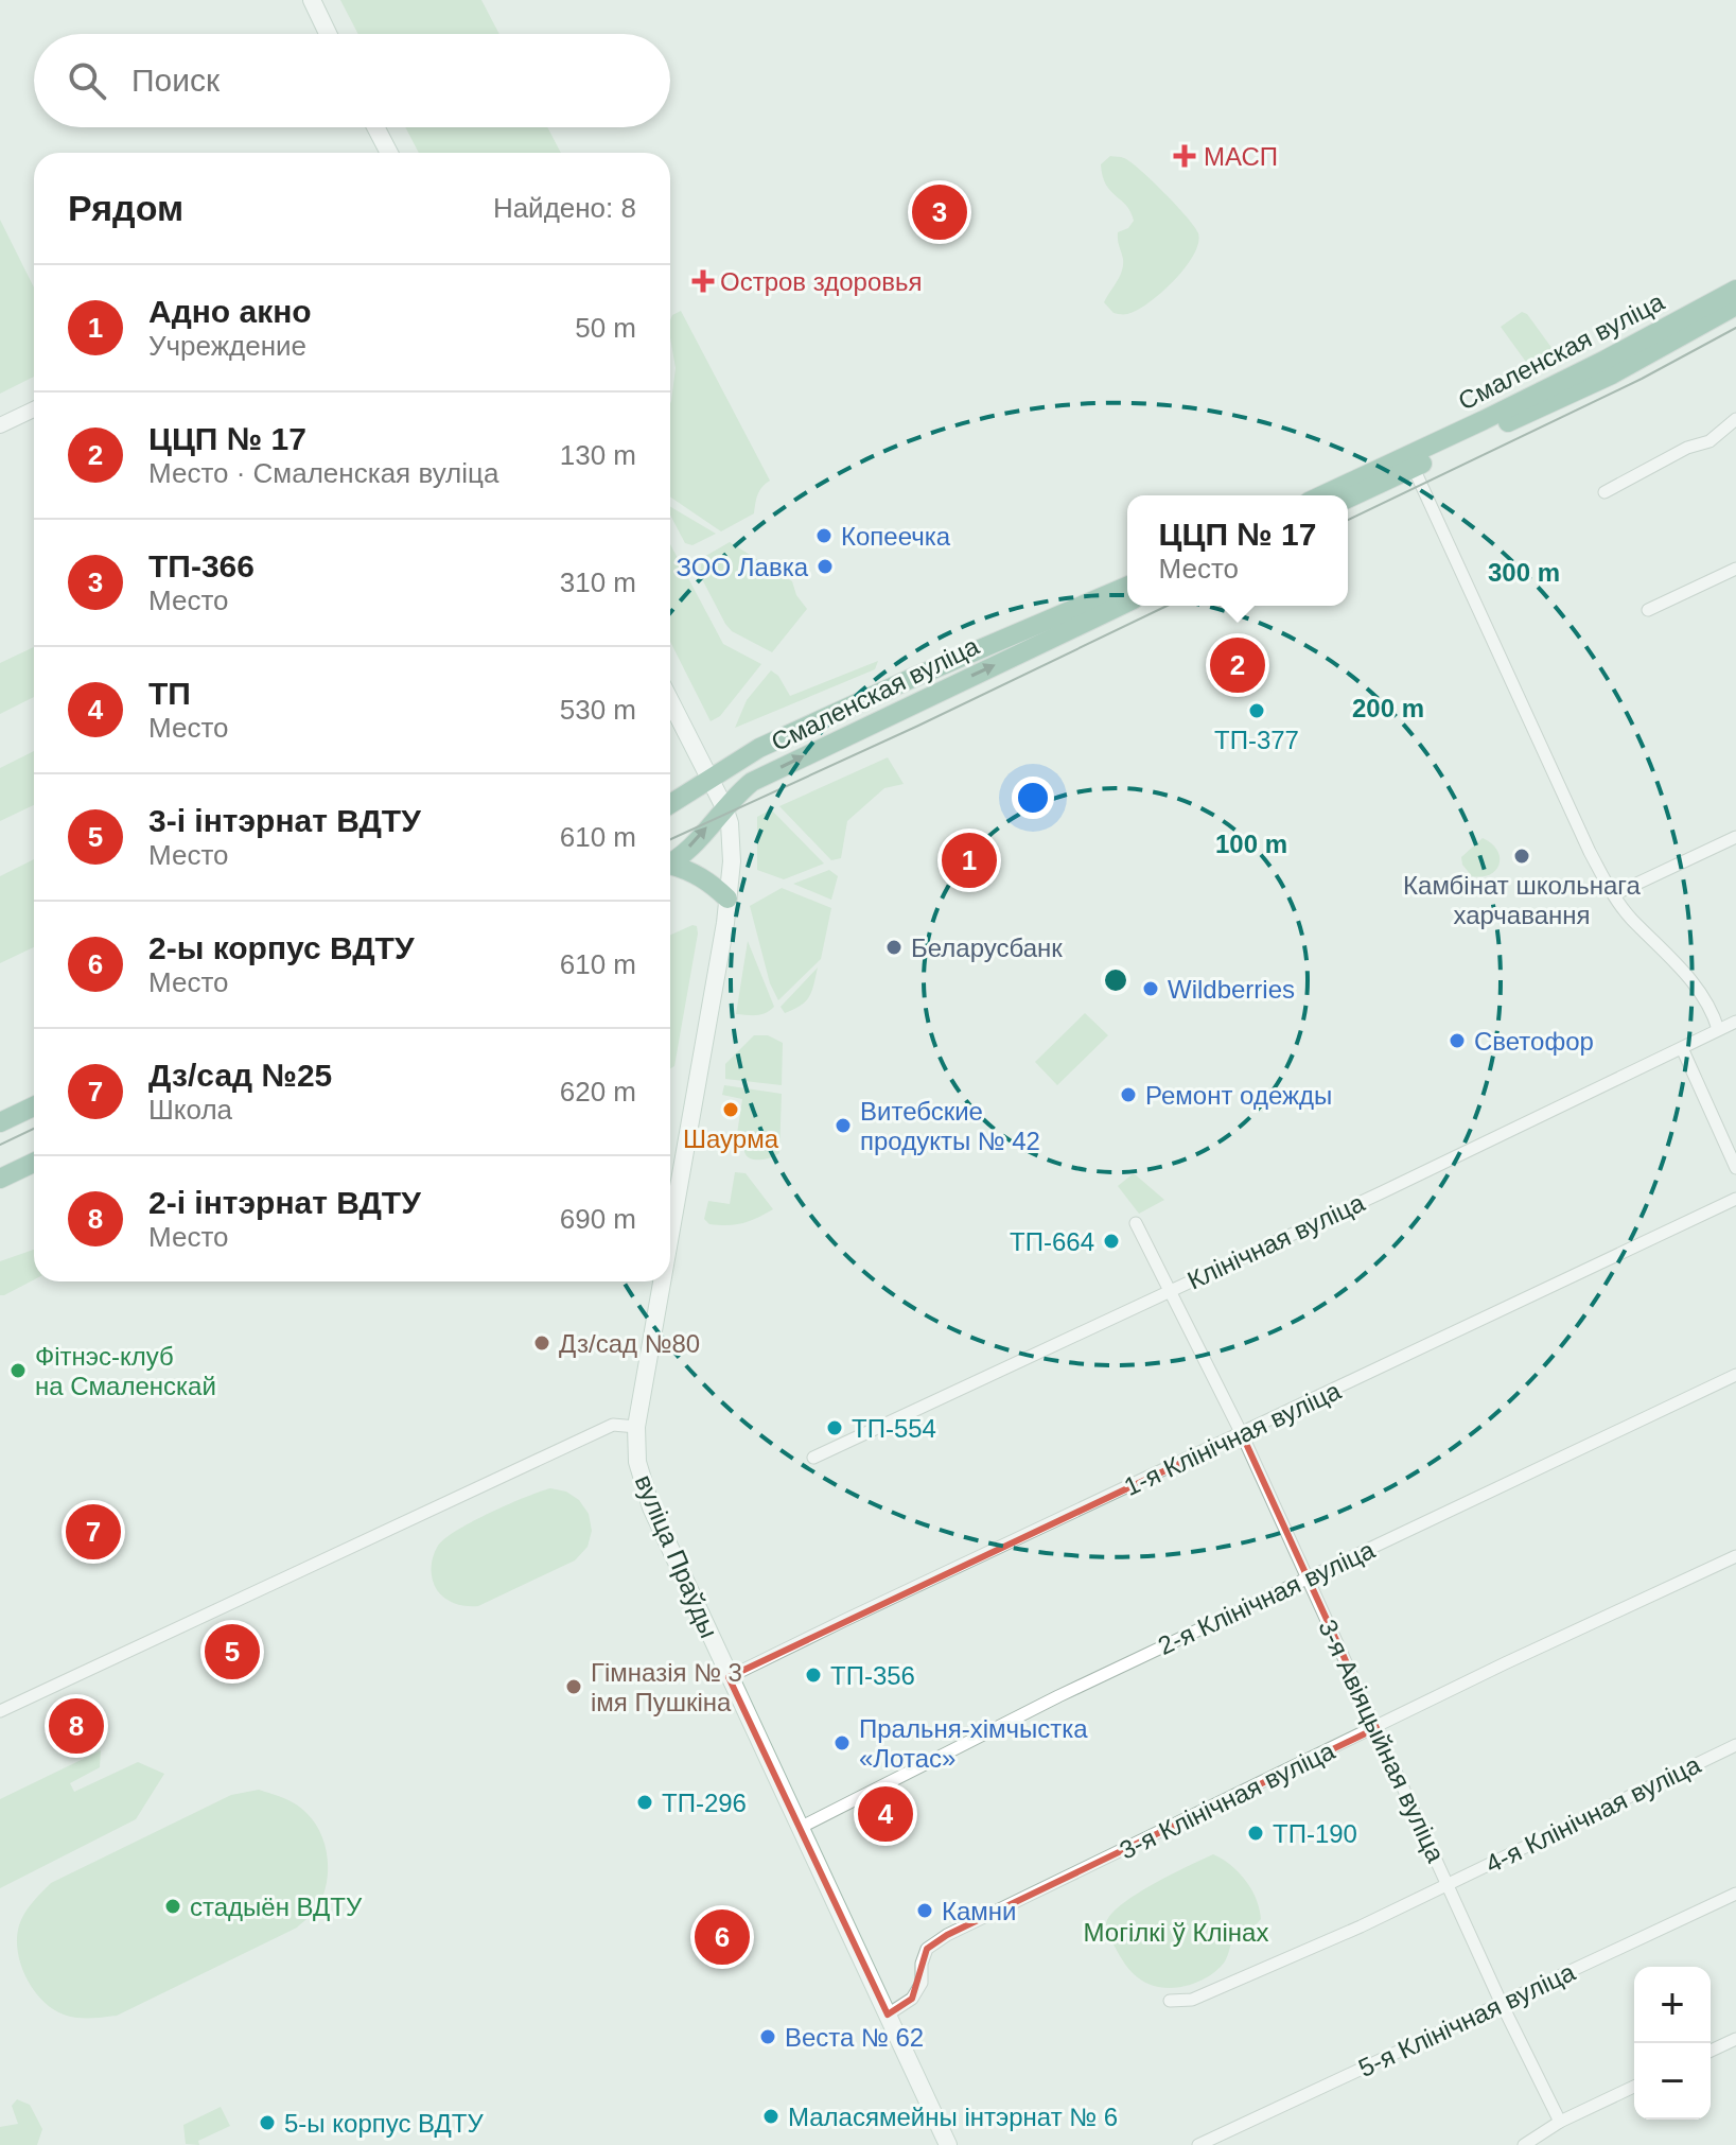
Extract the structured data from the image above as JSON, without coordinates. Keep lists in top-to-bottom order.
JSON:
{
  "streets": {
    "main road": ["Смаленская вуліца", "вуліца Праўды"],
    "street": [
      "Клінічная вуліца",
      "1-я Клінічная вуліца",
      "2-я Клінічная вуліца",
      "3-я Авіяцыйная вуліца",
      "3-я Клінічная вуліца",
      "4-я Клінічная вуліца",
      "5-я Клінічная вуліца"
    ]
  },
  "crossings": [
    ["Смаленская вуліца", "вуліца Праўды"],
    ["Клінічная вуліца", "3-я Авіяцыйная вуліца"],
    ["1-я Клінічная вуліца", "вуліца Праўды"],
    ["1-я Клінічная вуліца", "3-я Авіяцыйная вуліца"],
    ["вуліца Праўды", "2-я Клінічная вуліца"],
    ["вуліца Праўды", "3-я Клінічная вуліца"],
    ["2-я Клінічная вуліца", "3-я Авіяцыйная вуліца"],
    ["3-я Авіяцыйная вуліца", "3-я Клінічная вуліца"],
    ["3-я Авіяцыйная вуліца", "4-я Клінічная вуліца"],
    ["3-я Авіяцыйная вуліца", "5-я Клінічная вуліца"]
  ],
  "parks": ["Могілкі ў Клінах"],
  "places": {
    "health": ["МАСП", "Остров здоровья"],
    "other": [
      "Копеечка",
      "ЗОО Лавка",
      "ТП-377",
      "Камбінат школьнага харчавання",
      "Беларусбанк",
      "Wildberries",
      "Светофор",
      "Ремонт одежды",
      "Шаурма",
      "Витебские продукты № 42",
      "ТП-664",
      "Дз/сад №80",
      "Фітнэс-клуб на Смаленскай",
      "ТП-554",
      "ТП-356",
      "Гімназія № 3 імя Пушкіна",
      "Пральня-хімчыстка «Лотас»",
      "ТП-296",
      "ТП-190",
      "стадыён ВДТУ",
      "Камни",
      "Веста № 62",
      "Маласямейны інтэрнат № 6",
      "5-ы корпус ВДТУ"
    ]
  },
  "page": {
    "search": "Поиск",
    "heading": ["Рядом", "Найдено: 8"],
    "pins": [
      "3",
      "2",
      "1",
      "7",
      "5",
      "8",
      "4",
      "6"
    ],
    "list": [
      {
        "mark": "1",
        "name": "Адно акно",
        "note": "Учреждение",
        "value": "50 m"
      },
      {
        "mark": "2",
        "name": "ЦЦП № 17",
        "note": "Место · Смаленская вуліца",
        "value": "130 m"
      },
      {
        "mark": "3",
        "name": "ТП-366",
        "note": "Место",
        "value": "310 m"
      },
      {
        "mark": "4",
        "name": "ТП",
        "note": "Место",
        "value": "530 m"
      },
      {
        "mark": "5",
        "name": "3-і інтэрнат ВДТУ",
        "note": "Место",
        "value": "610 m"
      },
      {
        "mark": "6",
        "name": "2-ы корпус ВДТУ",
        "note": "Место",
        "value": "610 m"
      },
      {
        "mark": "7",
        "name": "Дз/сад №25",
        "note": "Школа",
        "value": "620 m"
      },
      {
        "mark": "8",
        "name": "2-і інтэрнат ВДТУ",
        "note": "Место",
        "value": "690 m"
      }
    ],
    "popup": ["ЦЦП № 17", "Место"],
    "map_buttons": ["+", "−"]
  },
  "rings": ["300 m", "200 m", "100 m"]
}
